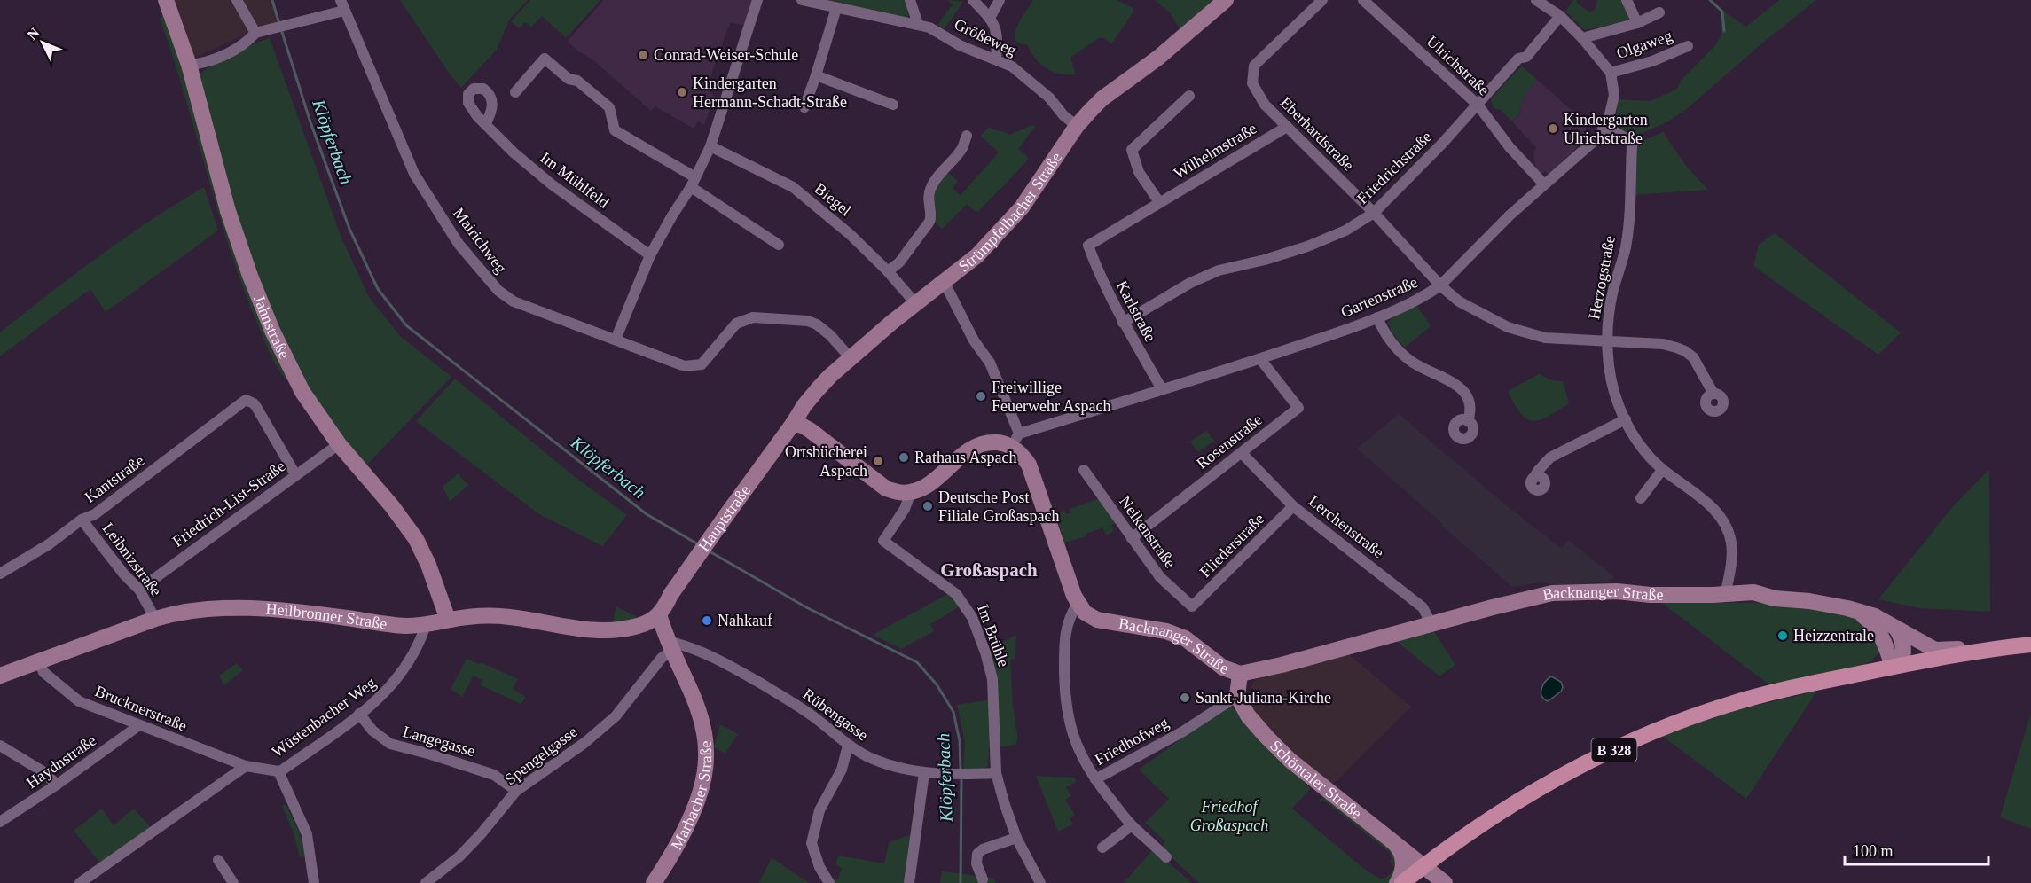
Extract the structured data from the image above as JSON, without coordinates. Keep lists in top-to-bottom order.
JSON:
{
  "streets": {
    "main road": ["B 328"],
    "street": [
      "Größeweg",
      "Olgaweg",
      "Ulrichstraße",
      "Eberhardstraße",
      "Wilhelmstraße",
      "Friedrichstraße",
      "Im Mühlfeld",
      "Biegel",
      "Strümpfelbacher Straße",
      "Mairichweg",
      "Herzogstraße",
      "Gartenstraße",
      "Karlstraße",
      "Jahnstraße",
      "Rosenstraße",
      "Kantstraße",
      "Friedrich-List-Straße",
      "Hauptstraße",
      "Lerchenstraße",
      "Nelkenstraße",
      "Fliederstraße",
      "Leibnizstraße",
      "Backnanger Straße",
      "Heilbronner Straße",
      "Im Brühle",
      "Brucknerstraße",
      "Rübengasse",
      "Wüstenbacher Weg",
      "Langegasse",
      "Friedhofweg",
      "Spengelgasse",
      "Haydnstraße",
      "Schöntaler Straße",
      "Marbacher Straße"
    ]
  },
  "crossings": [
    ["Größeweg", "Strümpfelbacher Straße"],
    ["Olgaweg", "Gartenstraße"],
    ["Ulrichstraße", "Friedrichstraße"],
    ["Ulrichstraße", "Gartenstraße"],
    ["Eberhardstraße", "Wilhelmstraße"],
    ["Eberhardstraße", "Friedrichstraße"],
    ["Eberhardstraße", "Herzogstraße"],
    ["Eberhardstraße", "Gartenstraße"],
    ["Wilhelmstraße", "Karlstraße"],
    ["Friedrichstraße", "Karlstraße"],
    ["Biegel", "Strümpfelbacher Straße"],
    ["Strümpfelbacher Straße", "Mairichweg"],
    ["Strümpfelbacher Straße", "Hauptstraße"],
    ["Mairichweg", "Jahnstraße"],
    ["Herzogstraße", "Gartenstraße"],
    ["Herzogstraße", "Backnanger Straße"],
    ["Gartenstraße", "Karlstraße"],
    ["Gartenstraße", "Rosenstraße"],
    ["Jahnstraße", "Friedrich-List-Straße"],
    ["Jahnstraße", "Heilbronner Straße"],
    ["Rosenstraße", "Lerchenstraße"],
    ["Rosenstraße", "Nelkenstraße"],
    ["Kantstraße", "Friedrich-List-Straße"],
    ["Kantstraße", "Leibnizstraße"],
    ["Friedrich-List-Straße", "Leibnizstraße"],
    ["Hauptstraße", "Heilbronner Straße"],
    ["Hauptstraße", "Marbacher Straße"],
    ["Lerchenstraße", "Fliederstraße"],
    ["Lerchenstraße", "Backnanger Straße"],
    ["Nelkenstraße", "Fliederstraße"],
    ["Leibnizstraße", "Heilbronner Straße"],
    ["Backnanger Straße", "B 328"],
    ["Heilbronner Straße", "Brucknerstraße"],
    ["Heilbronner Straße", "Wüstenbacher Weg"],
    ["Heilbronner Straße", "Marbacher Straße"],
    ["Im Brühle", "Rübengasse"],
    ["Brucknerstraße", "Wüstenbacher Weg"],
    ["Brucknerstraße", "Haydnstraße"],
    ["Rübengasse", "Spengelgasse"],
    ["Rübengasse", "Marbacher Straße"],
    ["Wüstenbacher Weg", "Langegasse"],
    ["Langegasse", "Spengelgasse"],
    ["Friedhofweg", "Schöntaler Straße"],
    ["B 328", "Schöntaler Straße"],
    ["Spengelgasse", "Marbacher Straße"]
  ],
  "districts": ["Großaspach"],
  "water": ["Klöpferbach"],
  "parks": ["Friedhof Großaspach"],
  "places": [
    "Conrad-Weiser-Schule",
    "Kindergarten Hermann-Schadt-Straße",
    "Kindergarten Ulrichstraße",
    "Freiwillige Feuerwehr Aspach",
    "Rathaus Aspach",
    "Ortsbücherei Aspach",
    "Deutsche Post Filiale Großaspach",
    "Nahkauf",
    "Heizzentrale",
    "Sankt-Juliana-Kirche"
  ],
  "scale_bar": "100 m",
  "north": "top left"
}
